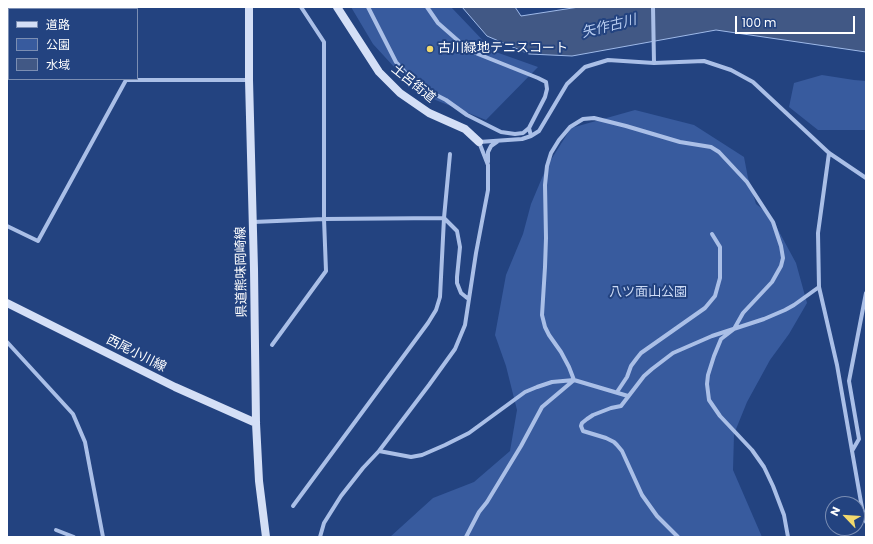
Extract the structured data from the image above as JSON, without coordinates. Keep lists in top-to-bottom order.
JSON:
{
  "streets": {
    "main road": ["土呂街道", "県道熊味岡崎線", "西尾小川線"]
  },
  "crossings": [
    ["県道熊味岡崎線", "西尾小川線"]
  ],
  "water": ["矢作古川"],
  "parks": ["八ツ面山公園"],
  "places": ["古川緑地テニスコート"],
  "legend": ["道路", "公園", "水域"],
  "scale_bar": "100 m",
  "north": "top left"
}
